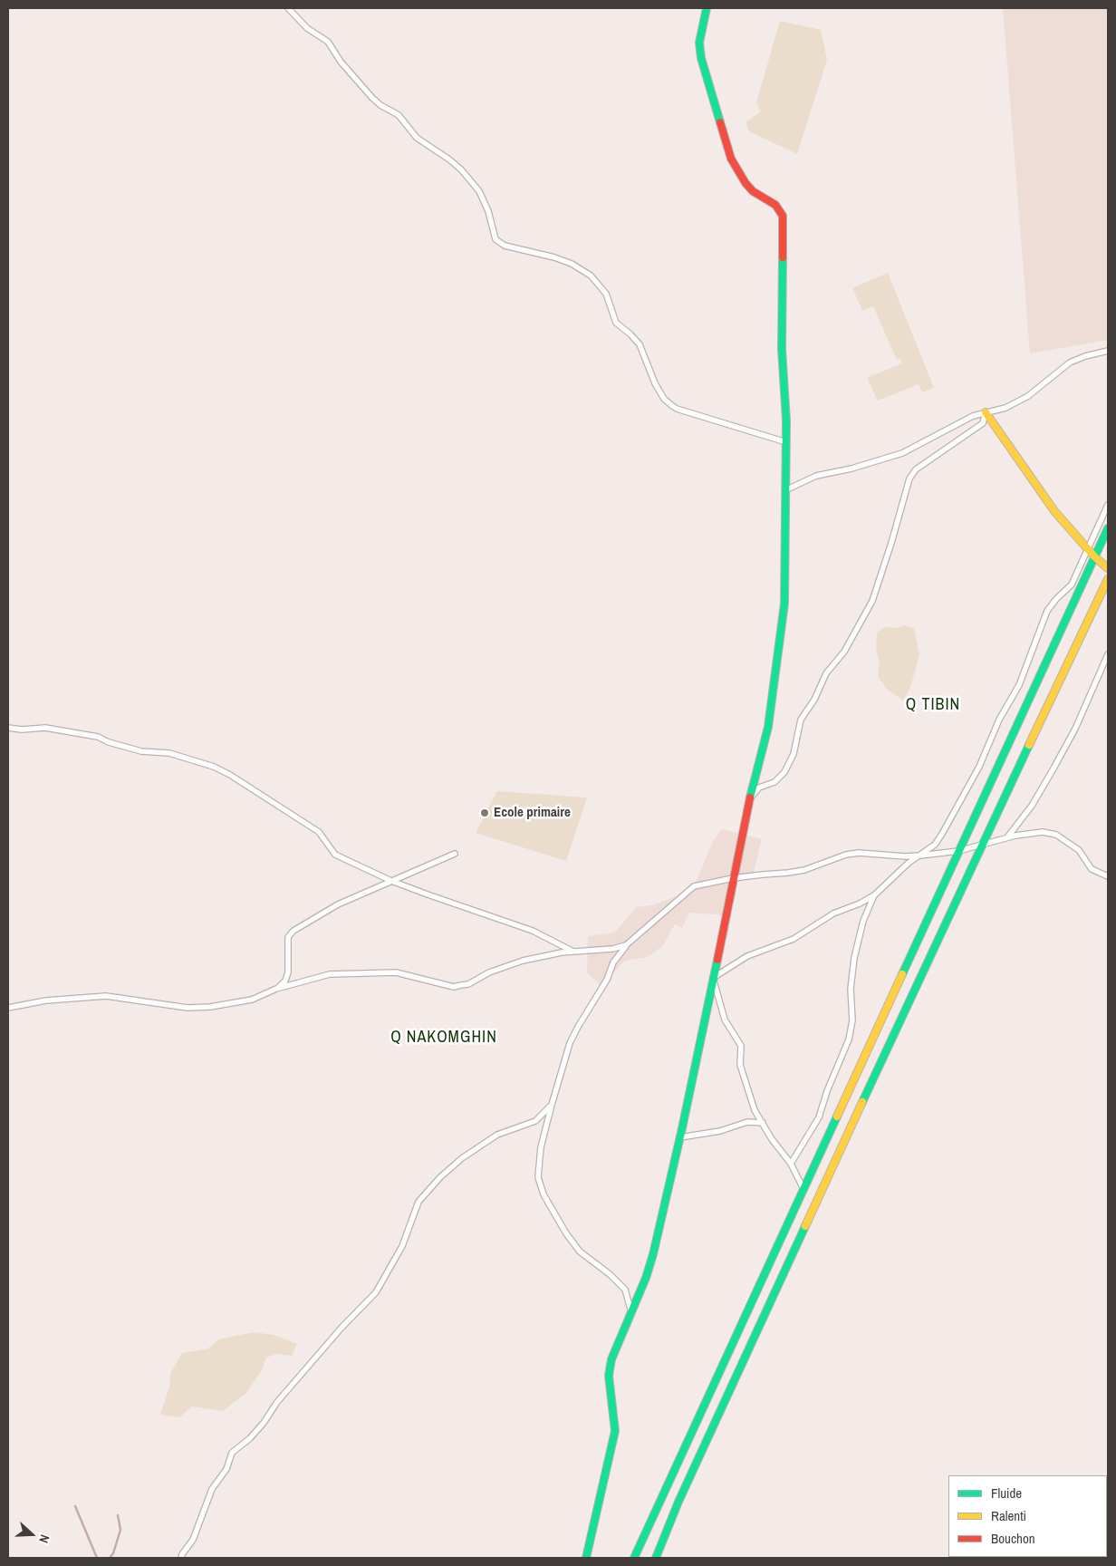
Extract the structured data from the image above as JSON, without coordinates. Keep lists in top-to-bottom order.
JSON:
{
  "districts": ["Q TIBIN", "Q NAKOMGHIN"],
  "places": ["Ecole primaire"],
  "legend": ["Fluide", "Ralenti", "Bouchon"],
  "north": "right"
}
